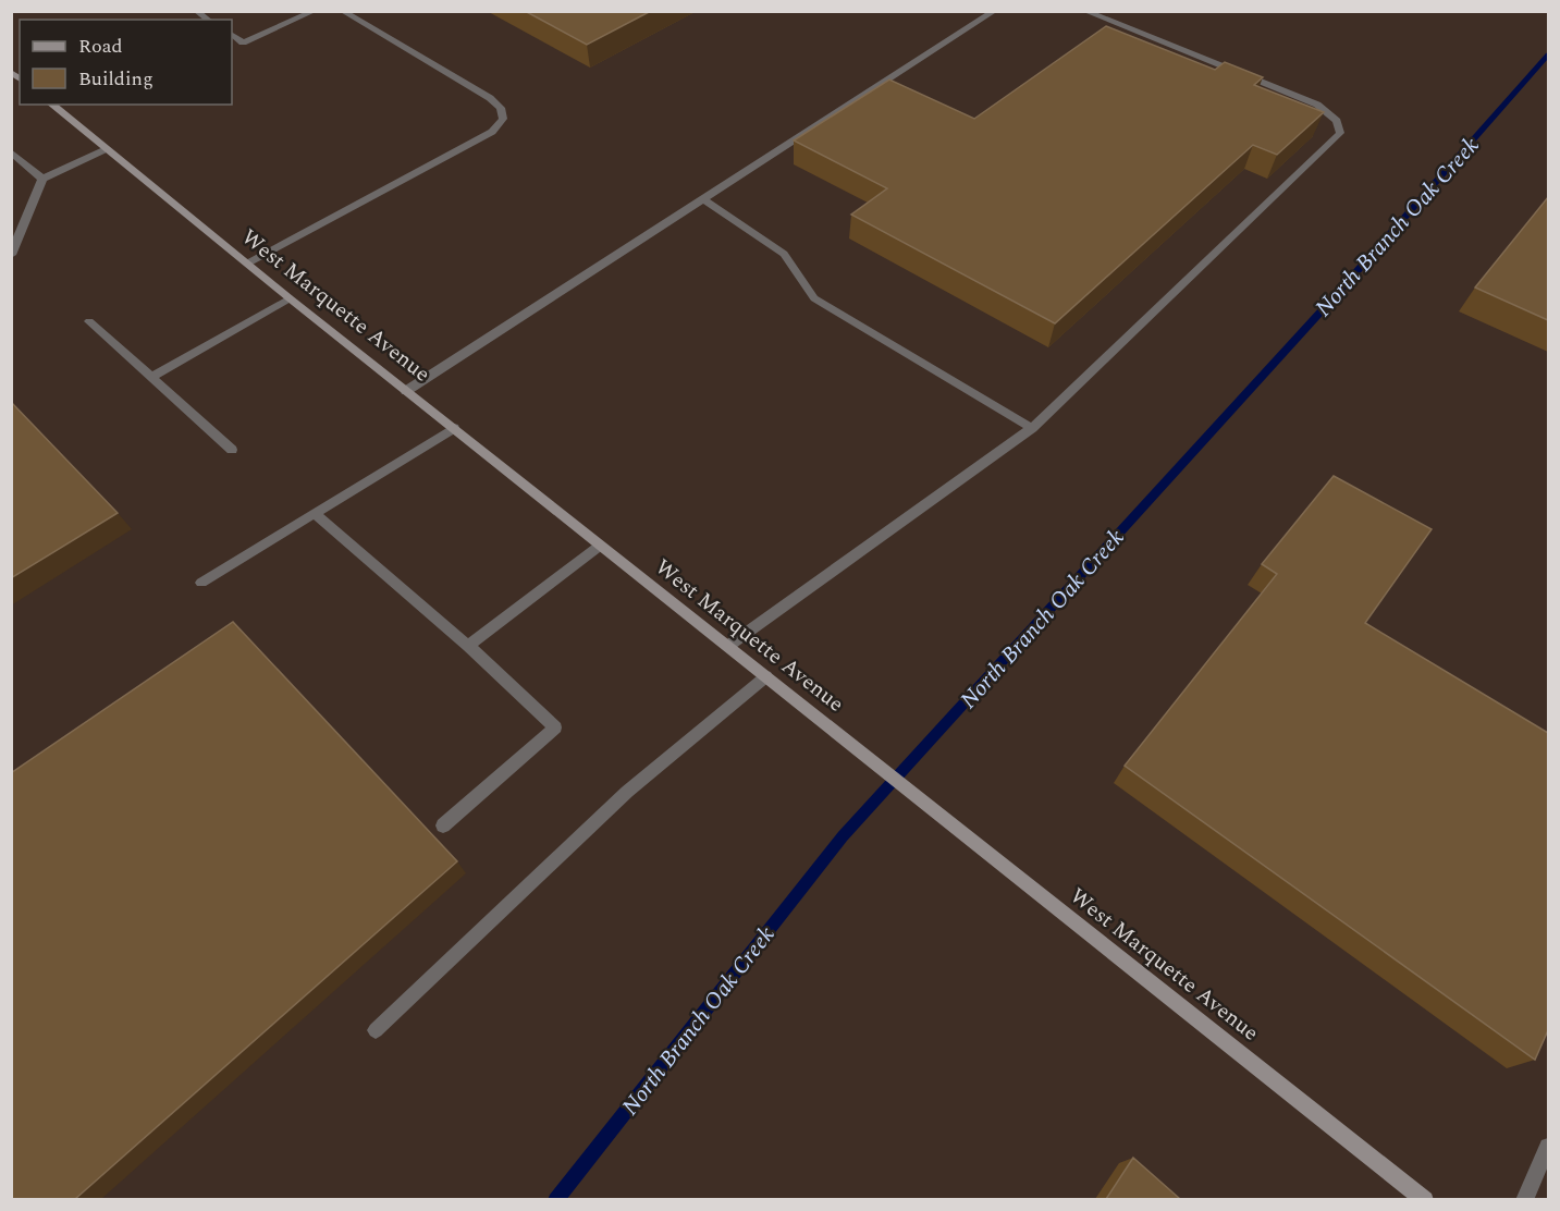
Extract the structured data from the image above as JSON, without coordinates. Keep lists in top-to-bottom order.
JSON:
{
  "streets": {
    "street": ["West Marquette Avenue"]
  },
  "water": ["North Branch Oak Creek"],
  "legend": ["Road", "Building"]
}
